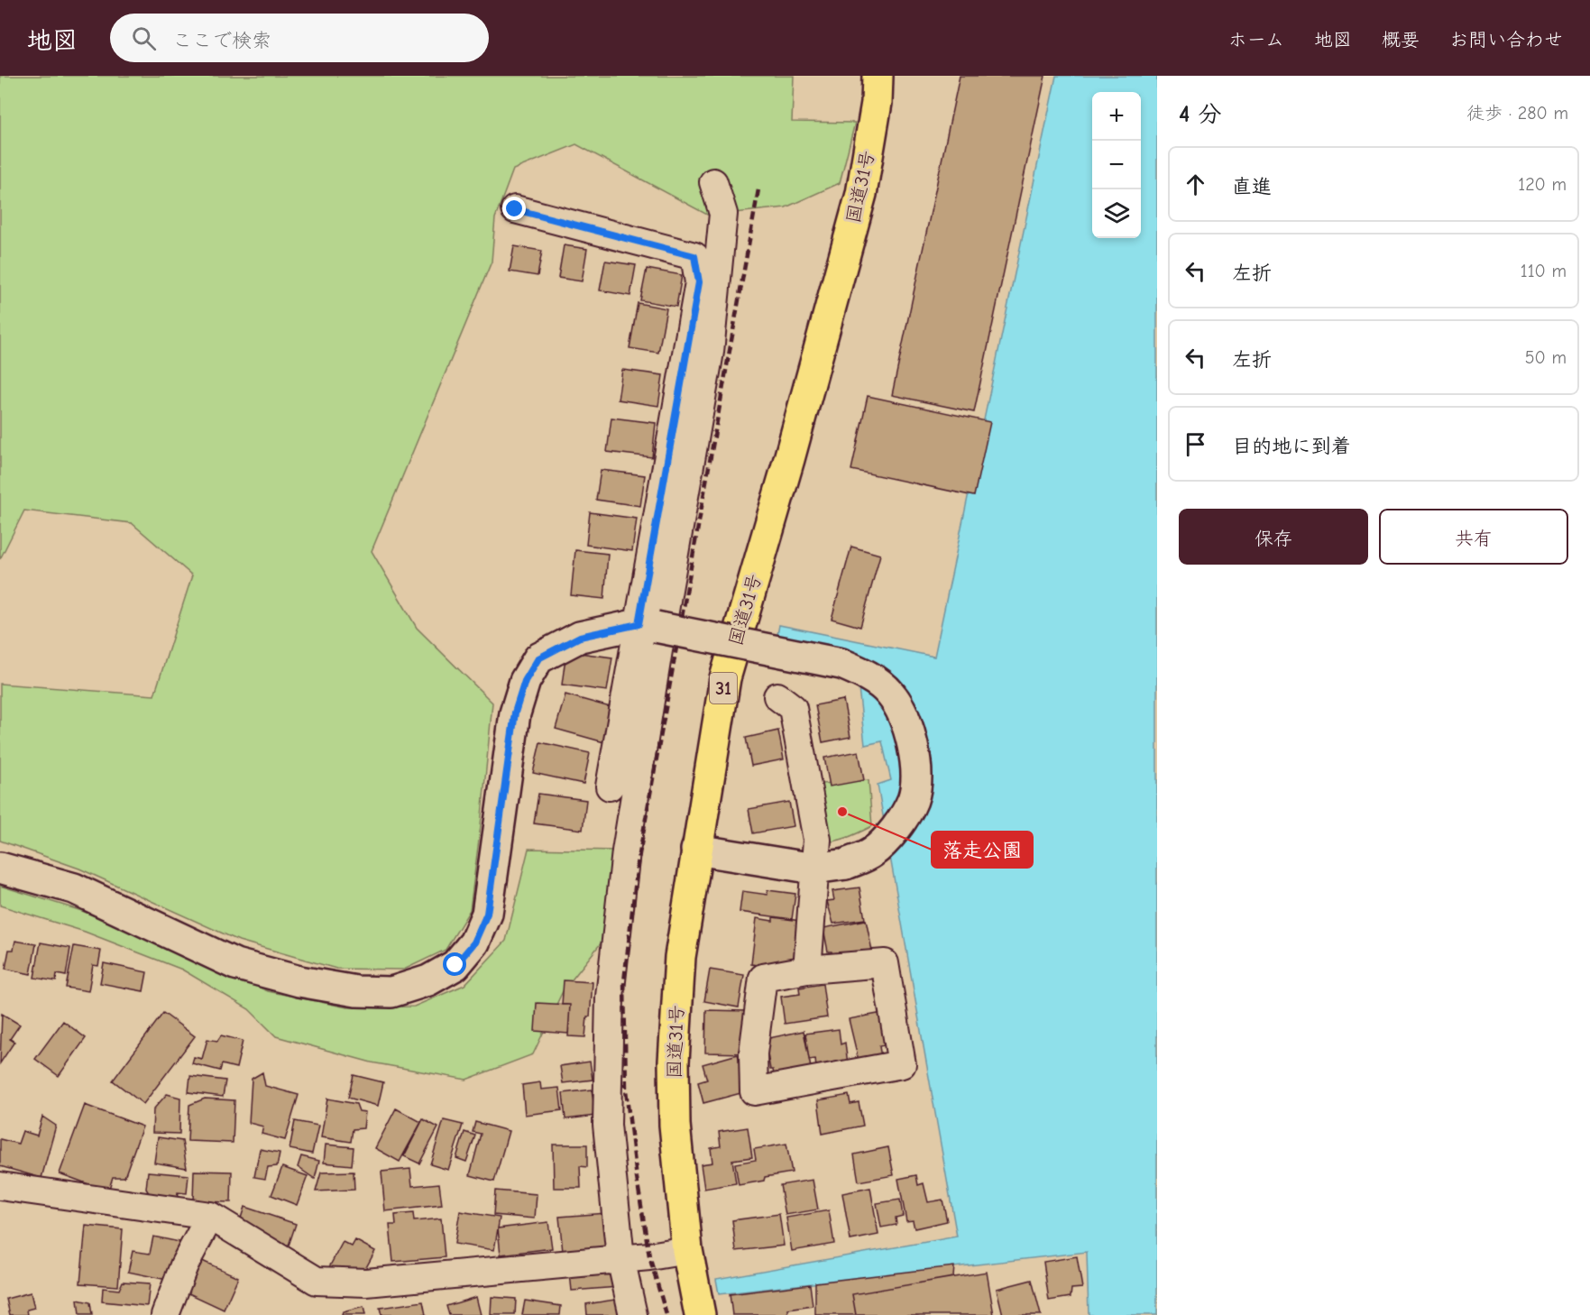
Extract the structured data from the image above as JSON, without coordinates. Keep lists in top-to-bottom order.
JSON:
{
  "streets": {
    "highway": ["国道31号", "31"]
  },
  "places": ["落走公園"],
  "page": {
    "header": "地図",
    "search": "ここで検索",
    "nav": [
      "ホーム",
      "地図",
      "概要",
      "お問い合わせ"
    ],
    "heading": ["4 分", "徒歩 · 280 m"],
    "map_buttons": ["+", "−"],
    "list": [
      ["直進", "120 m"],
      ["左折", "110 m"],
      ["左折", "50 m"],
      "目的地に到着"
    ],
    "buttons": ["保存", "共有"]
  }
}
